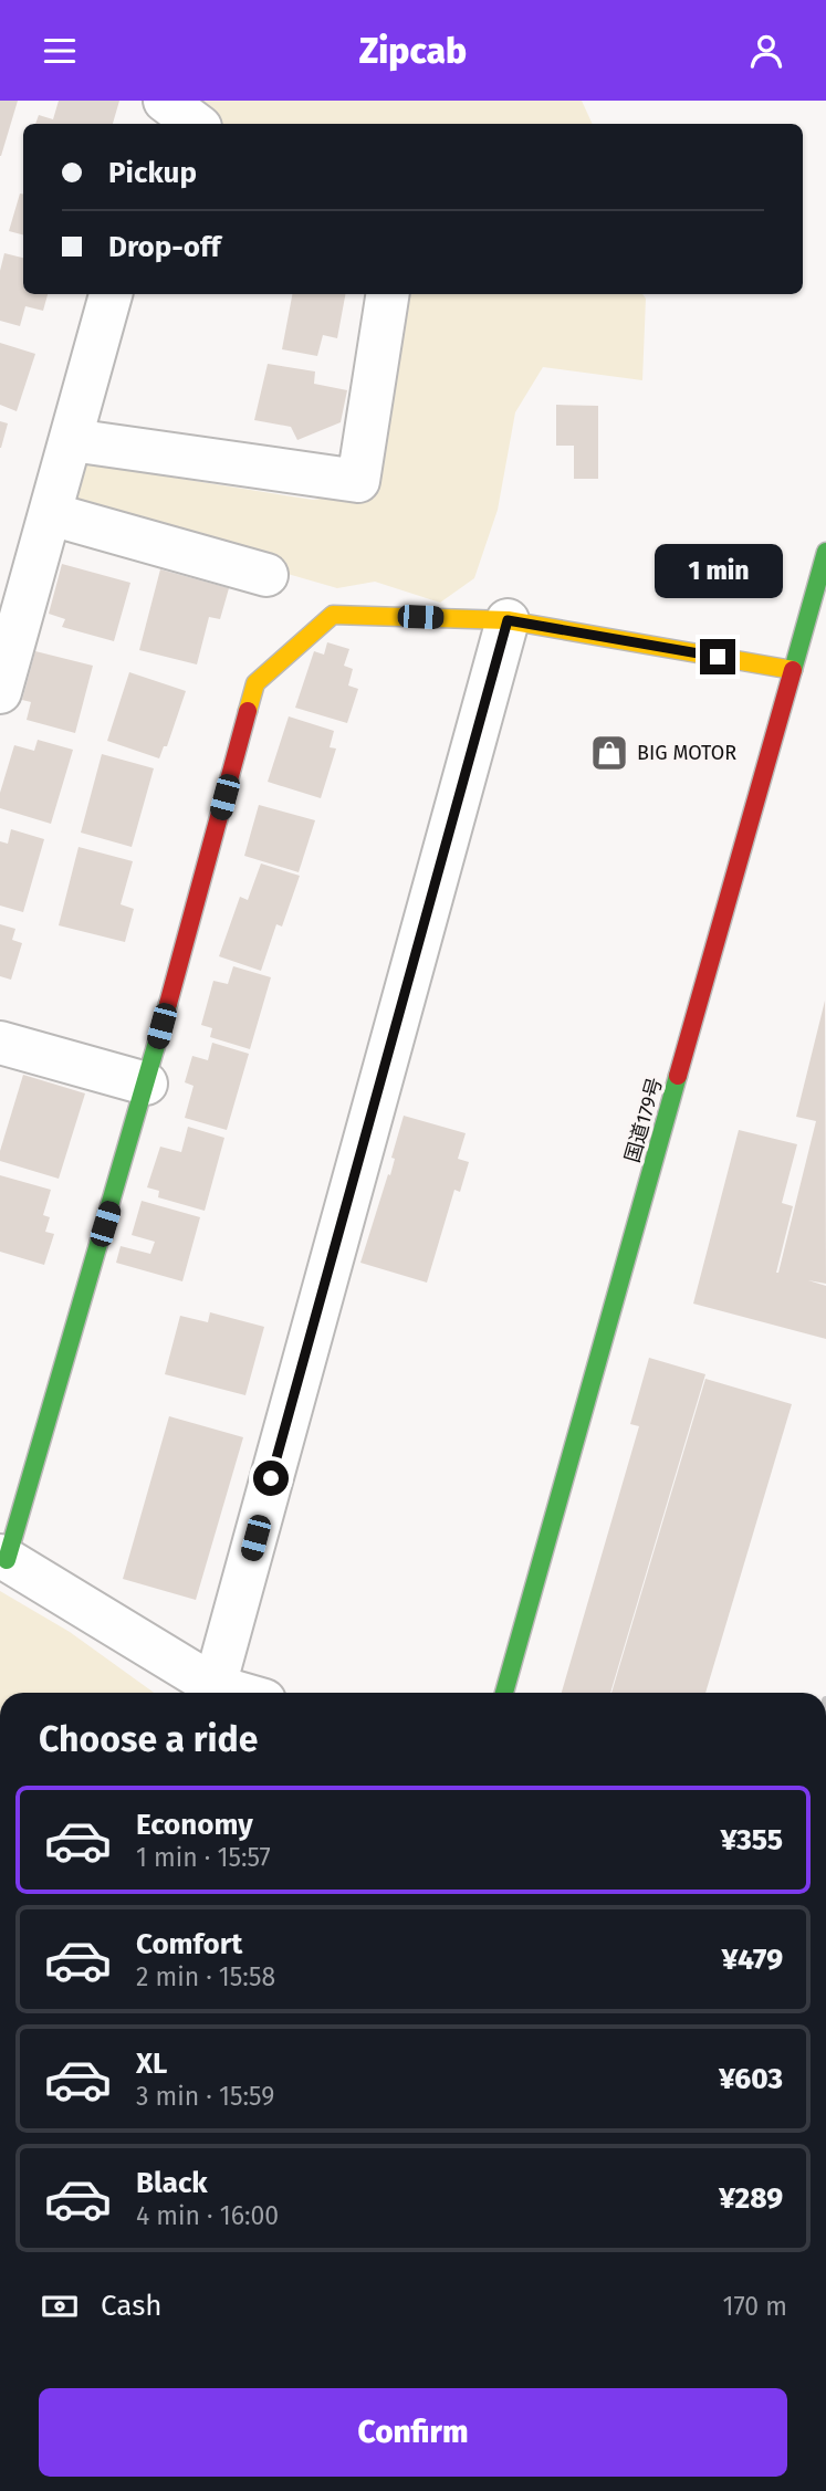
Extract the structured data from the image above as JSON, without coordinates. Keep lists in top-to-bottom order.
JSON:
{
  "streets": {
    "main road": ["国道179号"]
  },
  "places": {
    "shop": ["BIG MOTOR"]
  },
  "page": {
    "header": "Zipcab",
    "banner": ["Pickup", "Drop-off"],
    "bubble": "1 min",
    "heading": "Choose a ride",
    "list": [
      {
        "name": "Economy",
        "note": "1 min · 15:57",
        "value": "¥355"
      },
      {
        "name": "Comfort",
        "note": "2 min · 15:58",
        "value": "¥479"
      },
      {
        "name": "XL",
        "note": "3 min · 15:59",
        "value": "¥603"
      },
      {
        "name": "Black",
        "note": "4 min · 16:00",
        "value": "¥289"
      }
    ],
    "pay": ["Cash", "170 m"],
    "buttons": "Confirm"
  }
}
